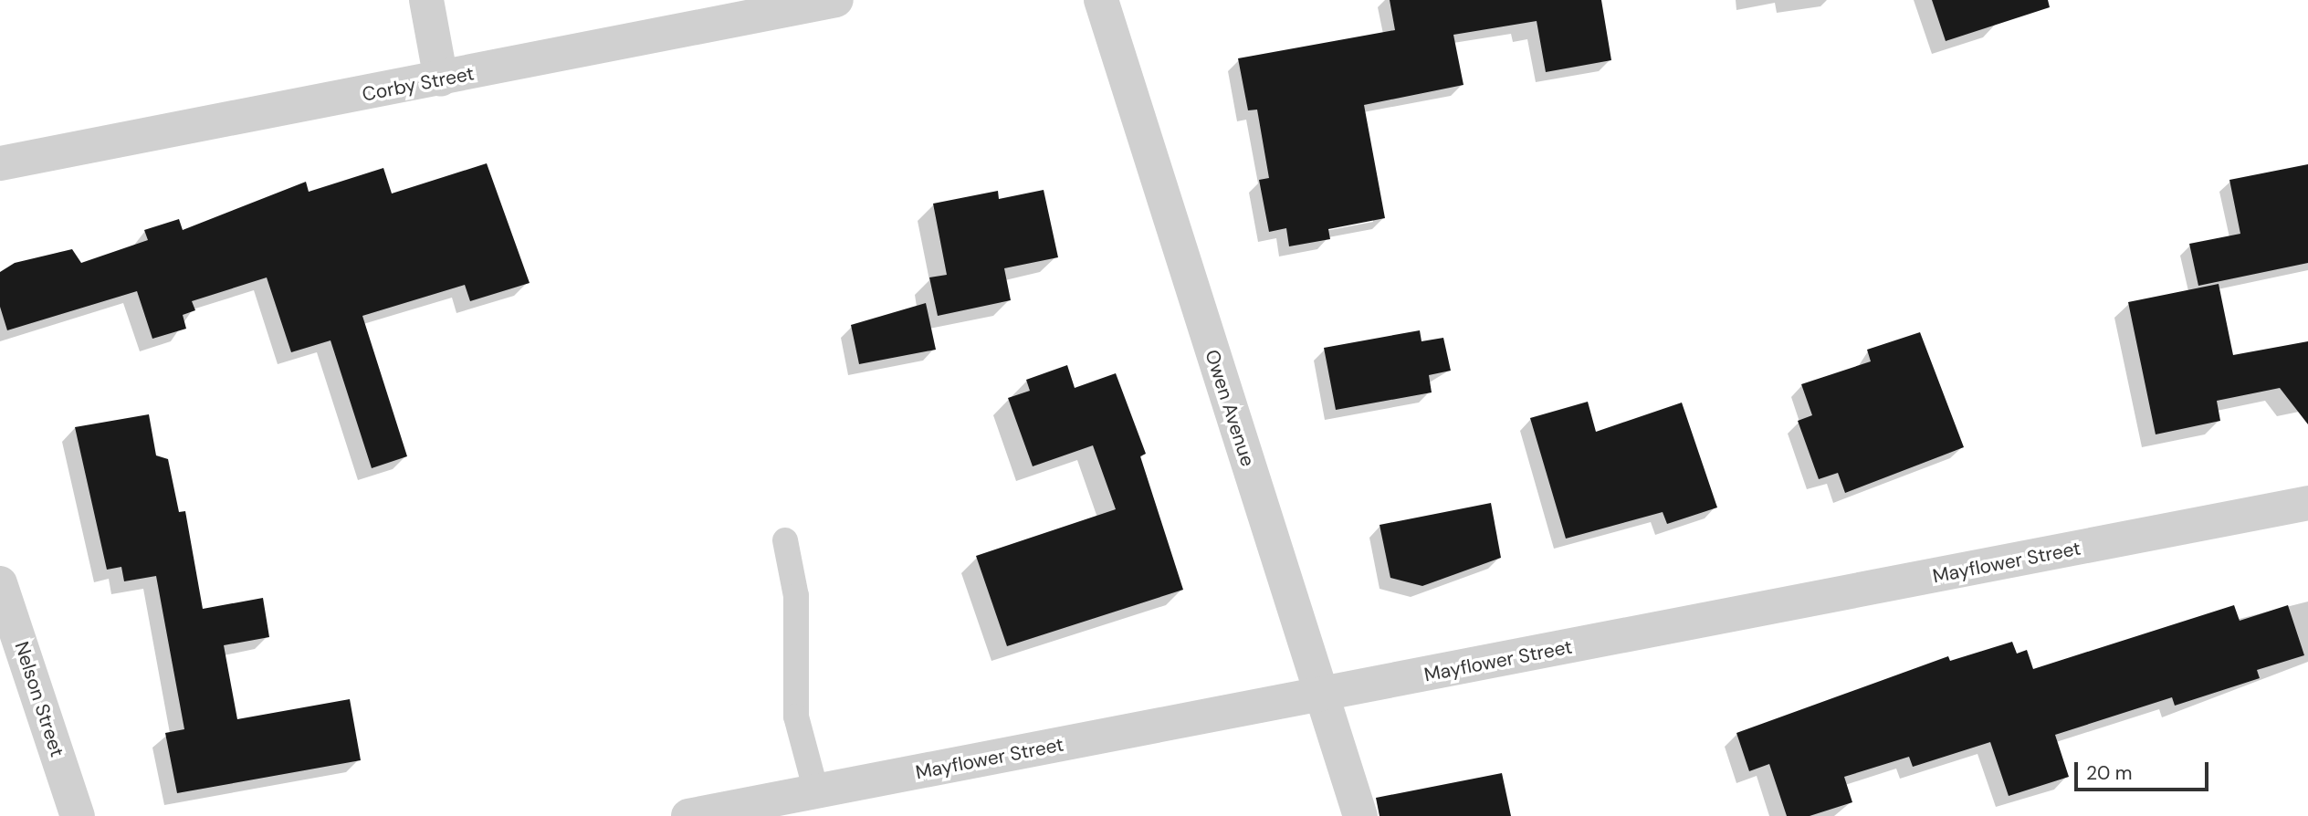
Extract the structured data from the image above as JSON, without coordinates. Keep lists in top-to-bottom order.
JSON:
{
  "streets": {
    "street": [
      "Corby Street",
      "Owen Avenue",
      "Mayflower Street",
      "Nelson Street"
    ]
  },
  "crossings": [
    ["Owen Avenue", "Mayflower Street"]
  ],
  "scale_bar": "20 m"
}
